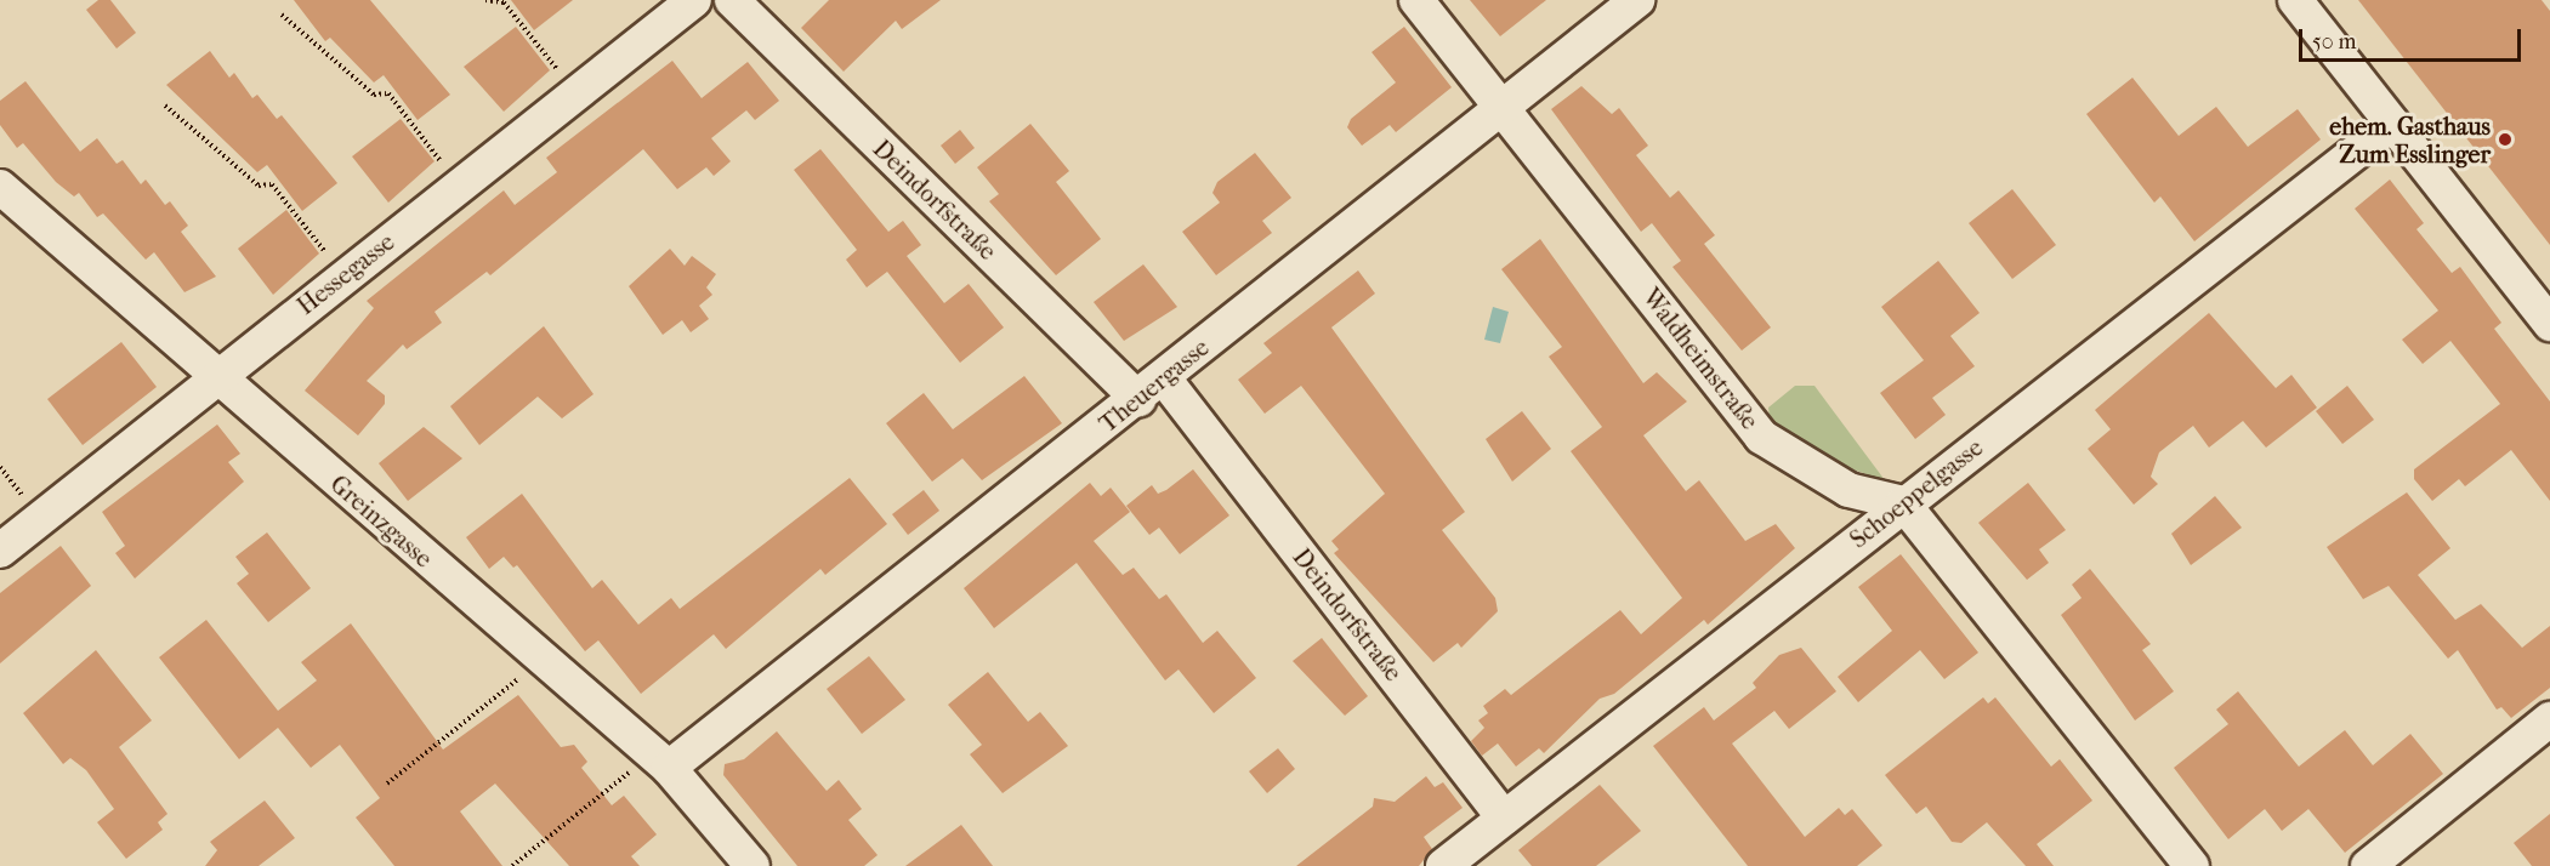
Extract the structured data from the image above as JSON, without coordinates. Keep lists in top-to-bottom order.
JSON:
{
  "streets": {
    "street": [
      "Deindorfstraße",
      "Hessegasse",
      "Waldheimstraße",
      "Theuergasse",
      "Schoeppelgasse",
      "Greinzgasse"
    ]
  },
  "crossings": [
    ["Deindorfstraße", "Theuergasse"],
    ["Deindorfstraße", "Schoeppelgasse"],
    ["Hessegasse", "Greinzgasse"],
    ["Waldheimstraße", "Theuergasse"],
    ["Waldheimstraße", "Schoeppelgasse"],
    ["Theuergasse", "Greinzgasse"]
  ],
  "places": ["ehem. Gasthaus Zum Esslinger"],
  "scale_bar": "50 m"
}
